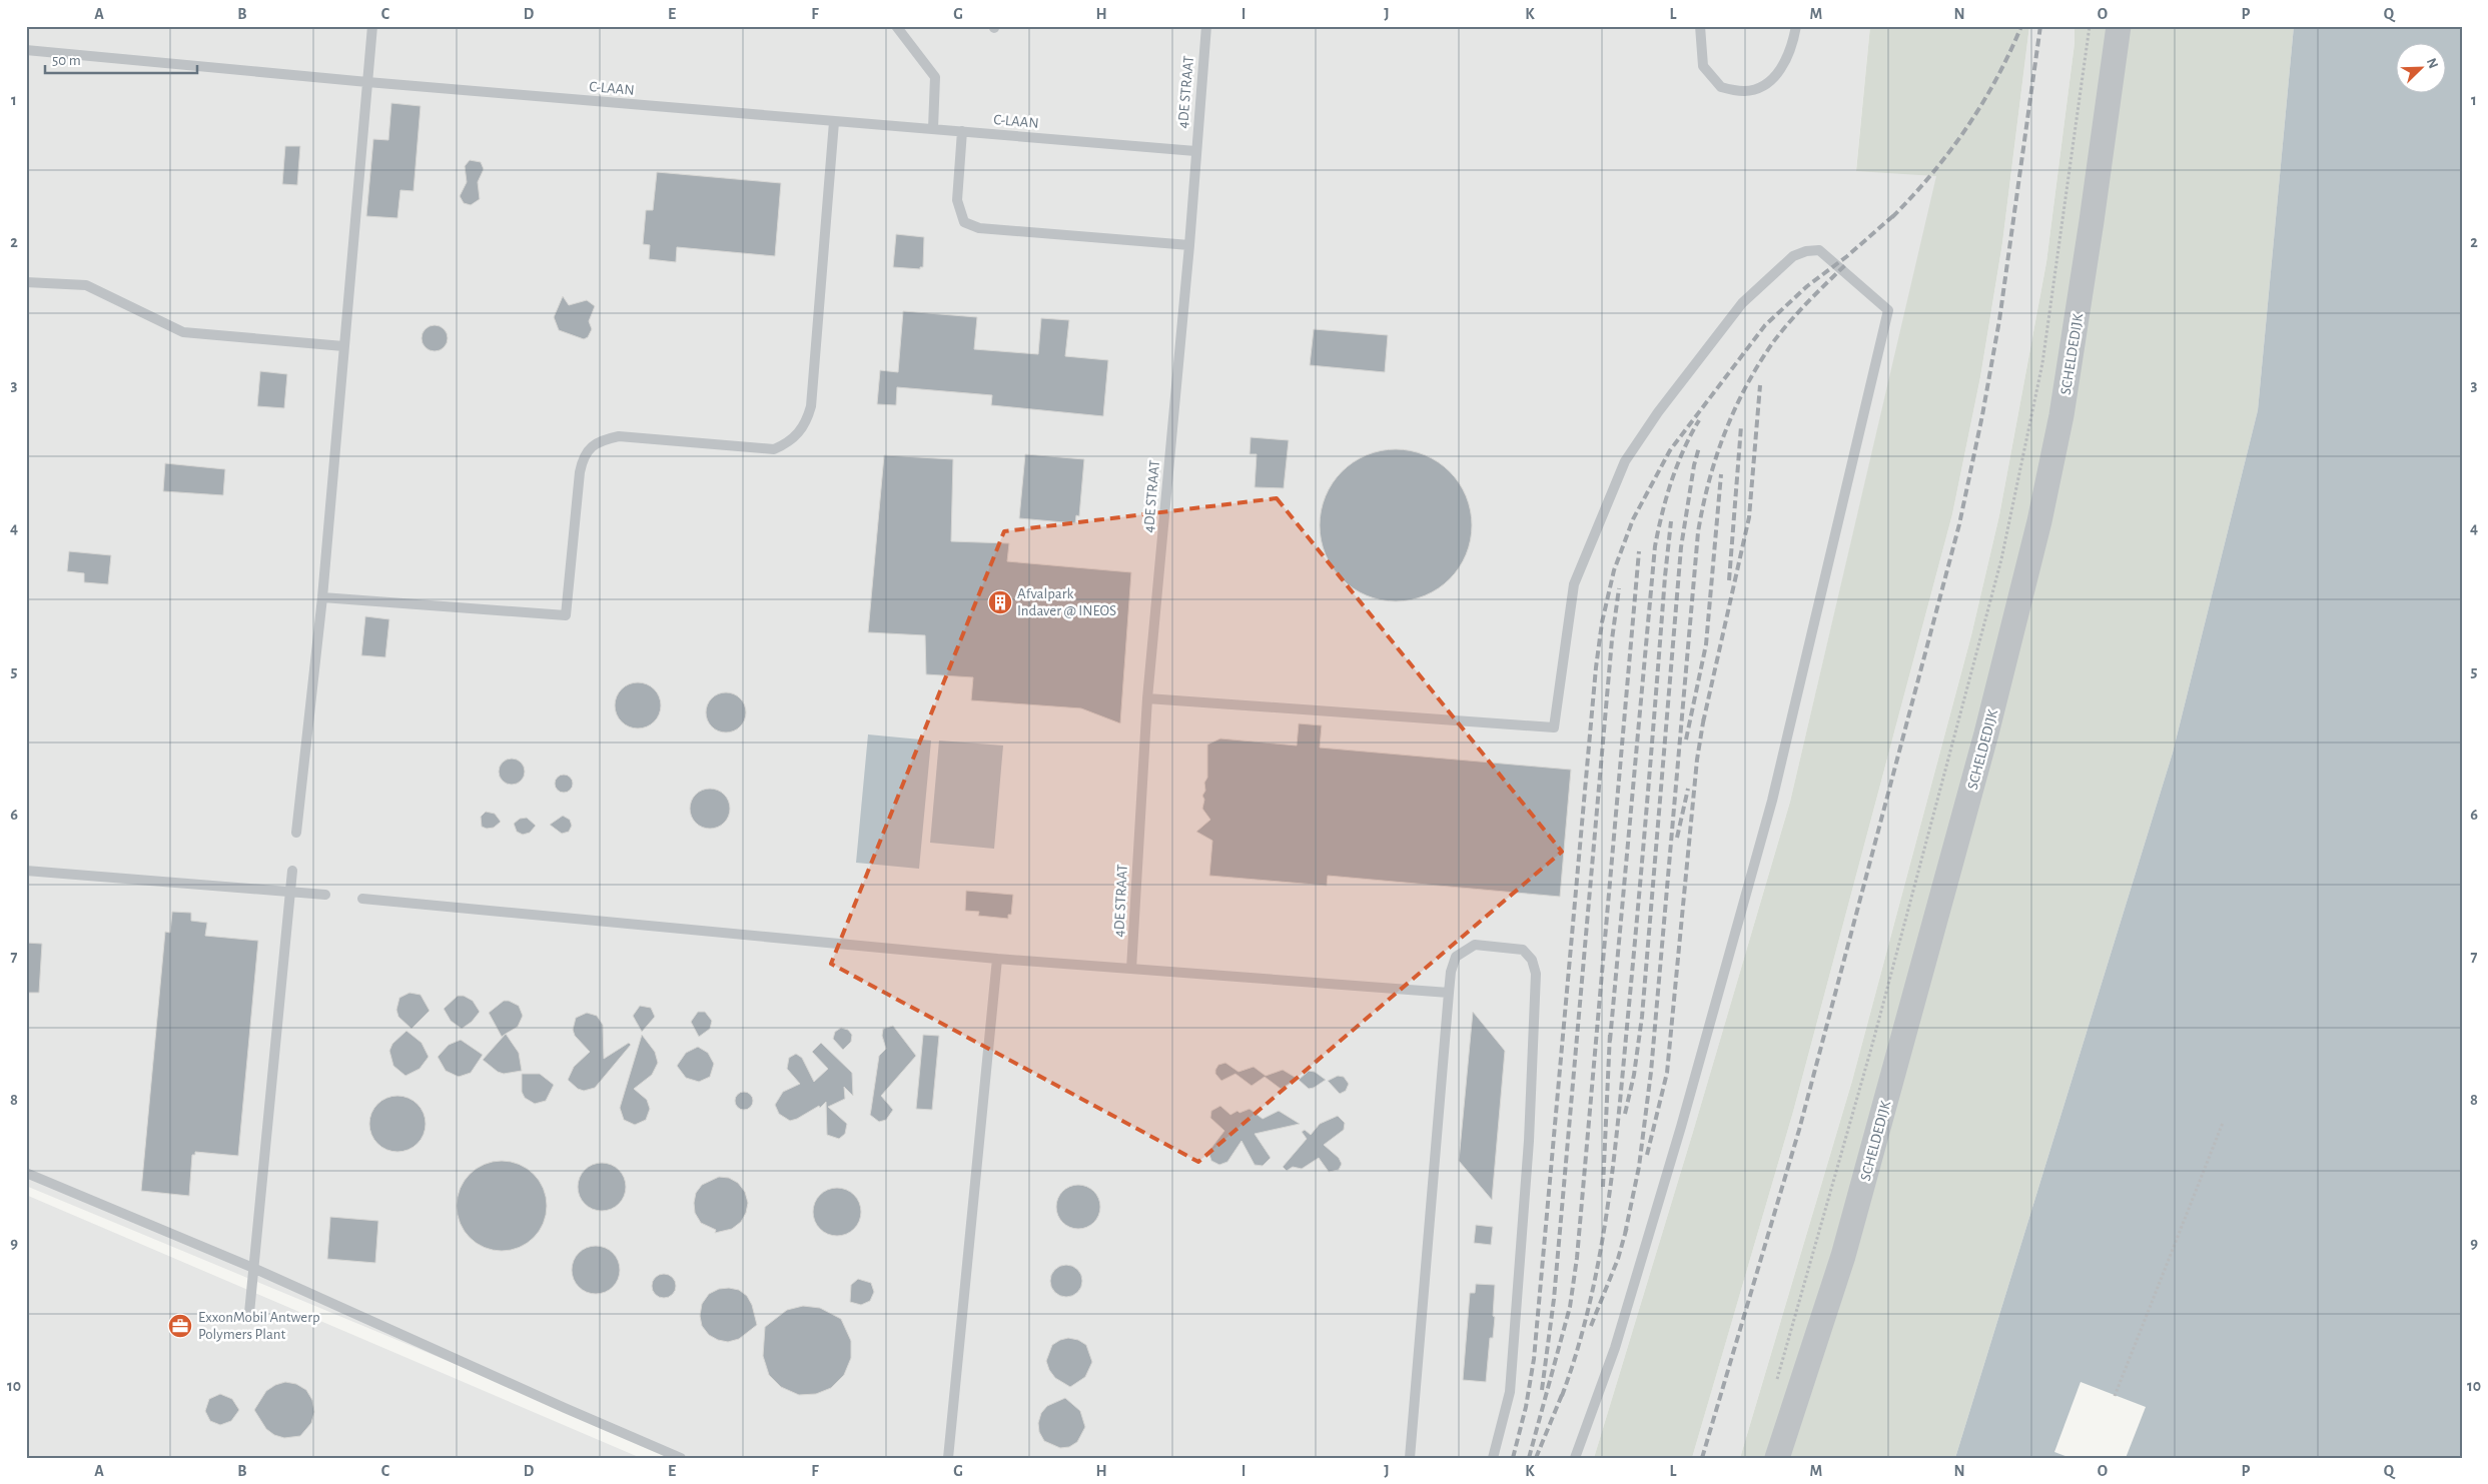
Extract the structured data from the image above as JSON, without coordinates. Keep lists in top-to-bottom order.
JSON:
{
  "streets": {
    "street": ["SCHELDEDIJK"],
    "lane": ["C-LAAN", "4DE STRAAT"]
  },
  "crossings": [
    ["C-LAAN", "4DE STRAAT"]
  ],
  "places": {
    "building": ["Afvalpark Indaver @ INEOS"],
    "office": ["ExxonMobil Antwerp Polymers Plant"]
  },
  "scale_bar": "50 m",
  "north": "top right",
  "grid": {
    "columns": [
      "A",
      "B",
      "C",
      "D",
      "E",
      "F",
      "G",
      "H",
      "I",
      "J",
      "K",
      "L",
      "M",
      "N",
      "O",
      "P",
      "Q"
    ],
    "rows": [
      "1",
      "2",
      "3",
      "4",
      "5",
      "6",
      "7",
      "8",
      "9",
      "10"
    ]
  }
}
